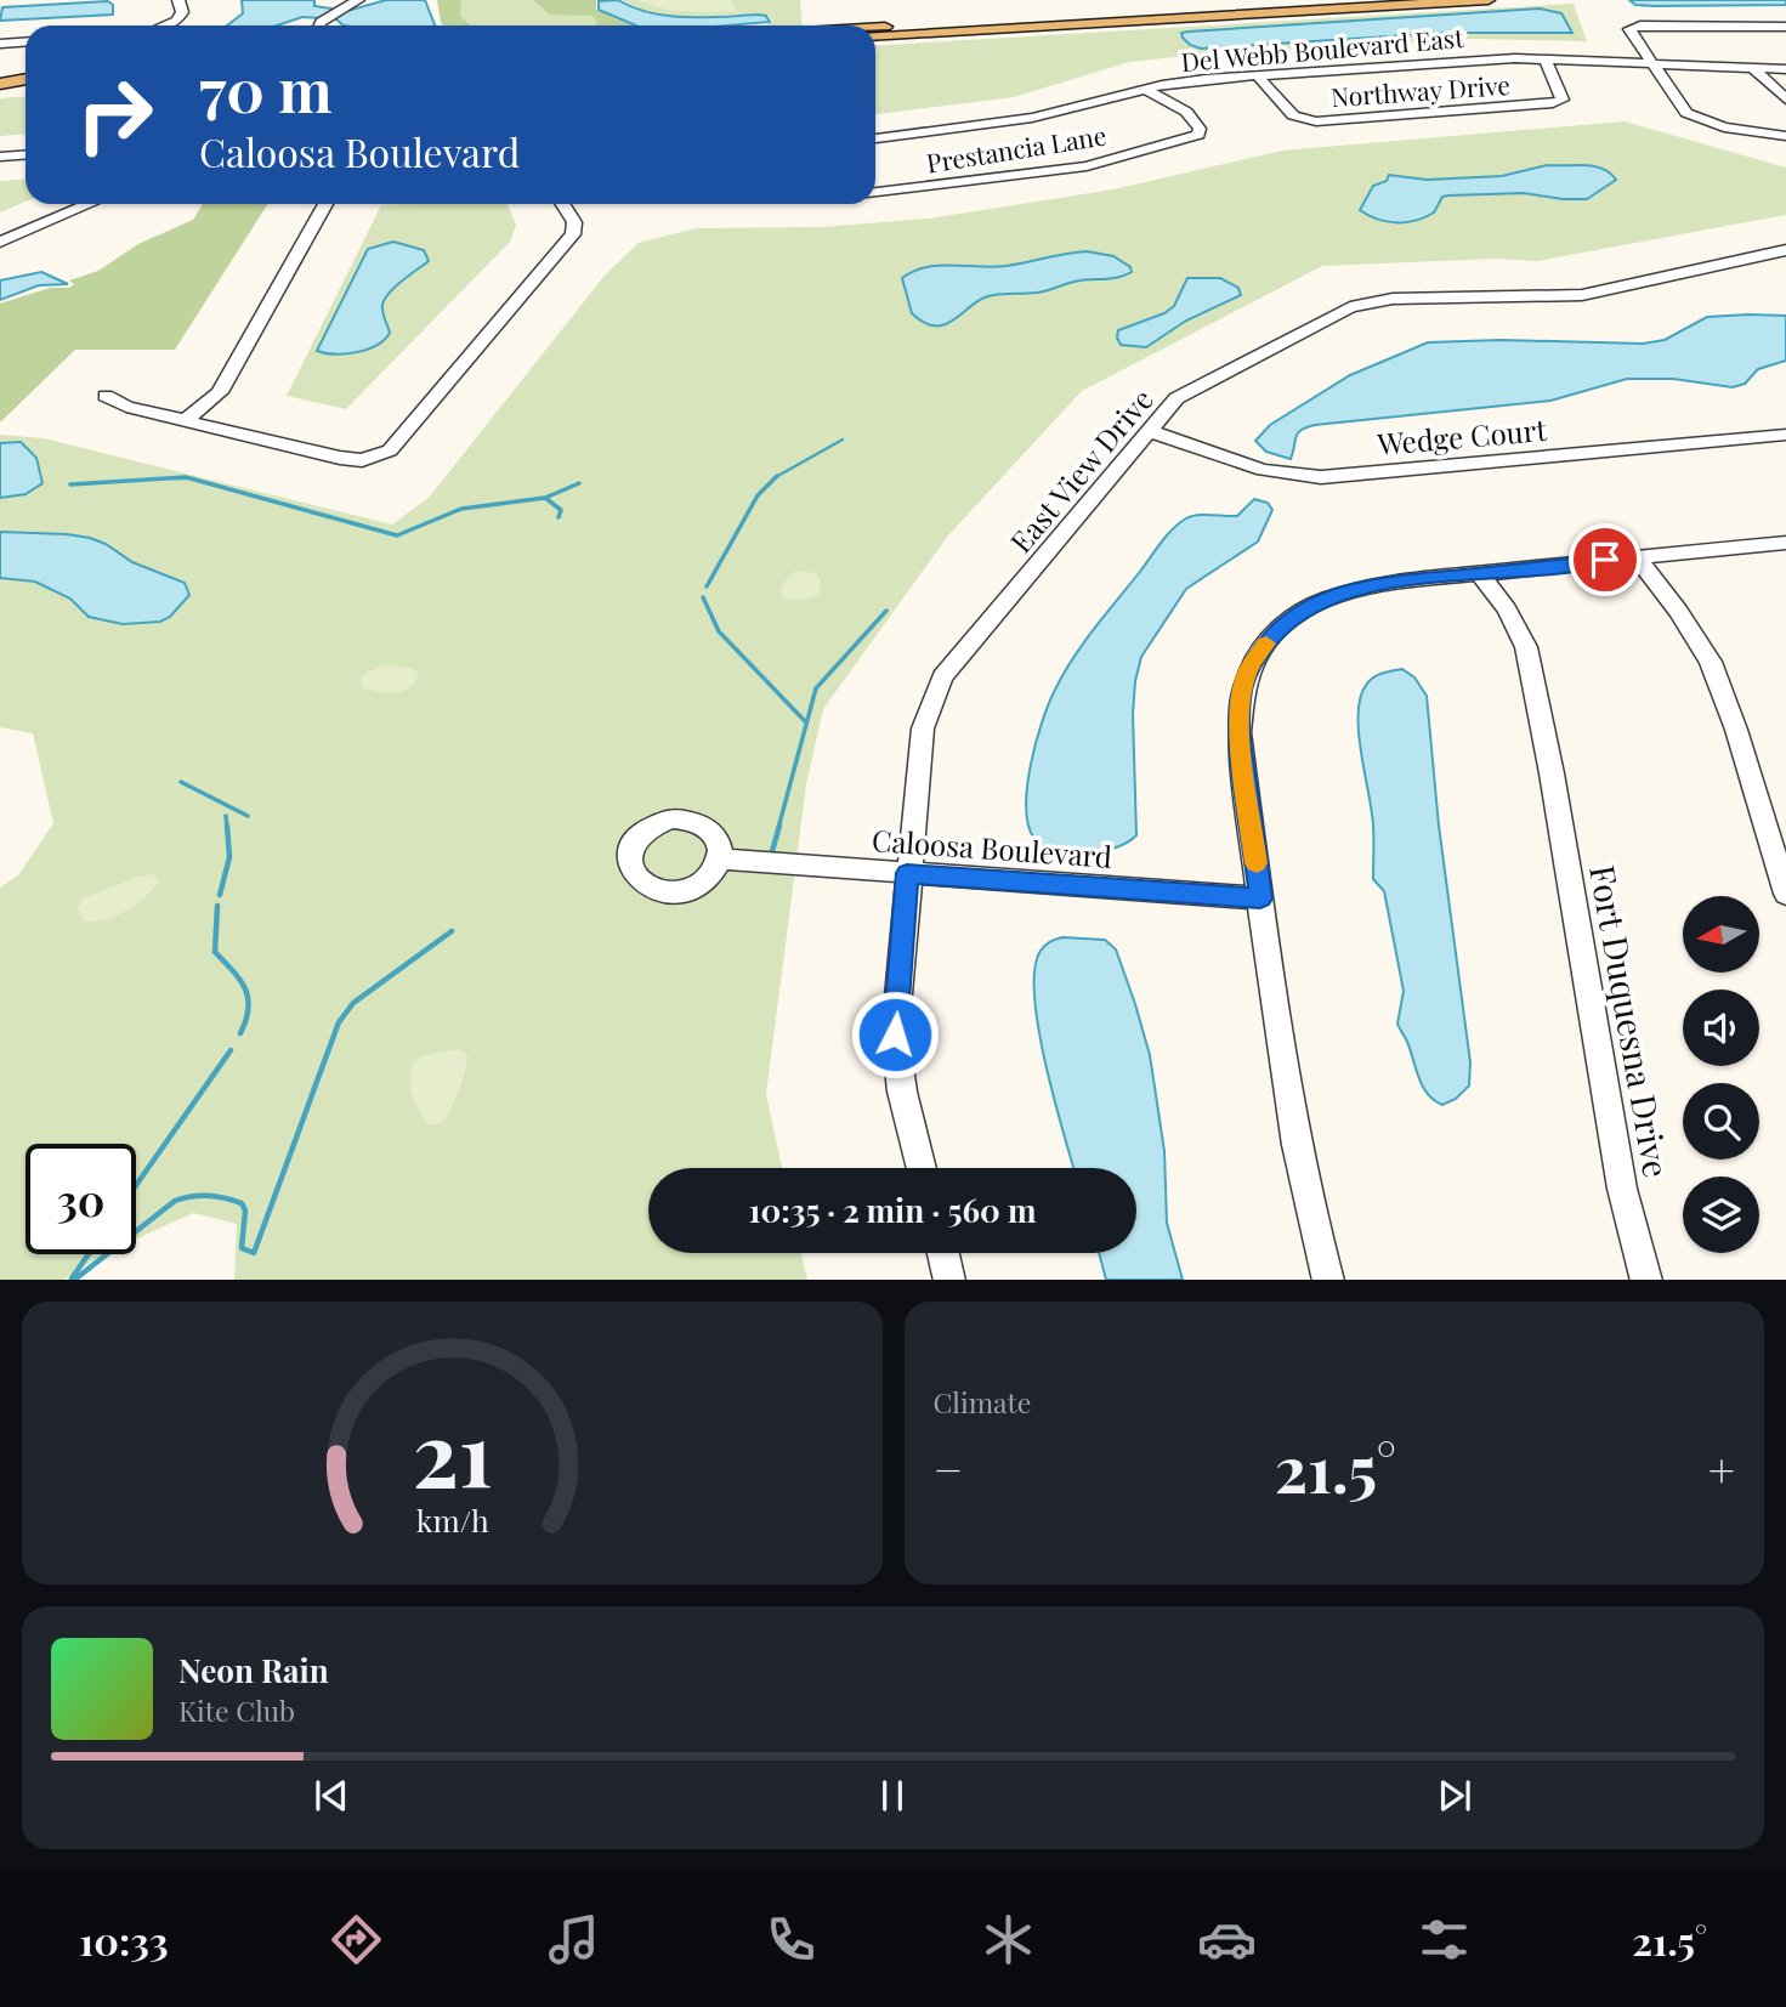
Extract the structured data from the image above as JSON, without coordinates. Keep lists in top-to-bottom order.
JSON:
{
  "streets": {
    "street": [
      "Del Webb Boulevard East",
      "Northway Drive",
      "Prestancia Lane",
      "Wedge Court",
      "East View Drive",
      "Caloosa Boulevard",
      "Fort Duquesna Drive"
    ]
  },
  "crossings": [
    ["Del Webb Boulevard East", "Northway Drive"],
    ["Del Webb Boulevard East", "Prestancia Lane"],
    ["Wedge Court", "East View Drive"],
    ["East View Drive", "Caloosa Boulevard"]
  ],
  "north": "left",
  "page": {
    "turn": ["70 m", "Caloosa Boulevard"],
    "limit": "30",
    "trip": "10:35 · 2 min · 560 m",
    "tile": "Climate",
    "heat": ["−", "21.5°", "+"],
    "song": ["Neon Rain", "Kite Club"],
    "tabs": ["10:33", "21.5°"],
    "gauge": ["21", "km/h"]
  }
}
